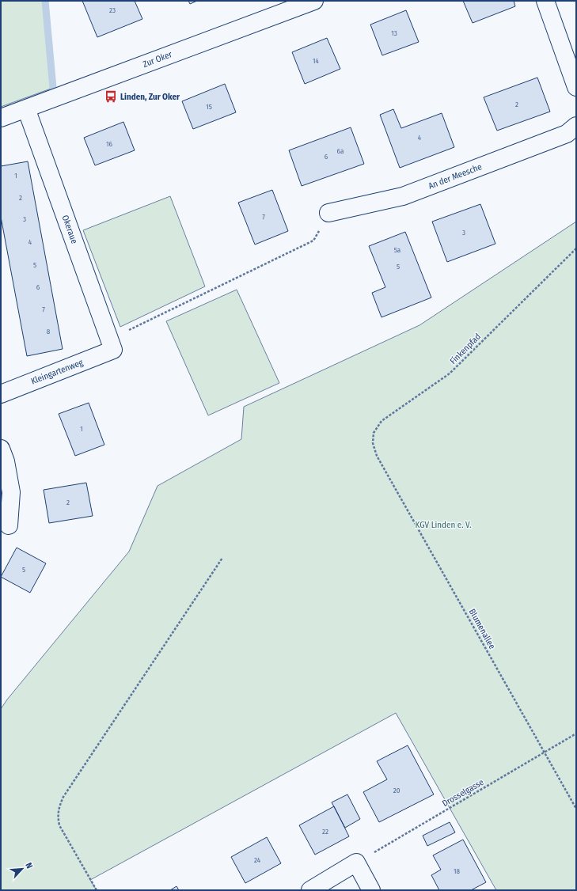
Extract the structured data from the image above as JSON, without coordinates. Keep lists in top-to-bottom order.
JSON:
{
  "streets": {
    "street": [
      "Zur Oker",
      "An der Meesche",
      "Okeraue",
      "Kleingartenweg"
    ],
    "path": ["Finkenpfad", "Blumenallee", "Drosselgasse"]
  },
  "crossings": [
    ["Zur Oker", "Okeraue"],
    ["Okeraue", "Kleingartenweg"],
    ["Finkenpfad", "Blumenallee"],
    ["Blumenallee", "Drosselgasse"]
  ],
  "parks": ["KGV Linden e. V."],
  "places": {
    "bus stop": ["Linden, Zur Oker"]
  },
  "house_numbers": [
    "23",
    "13",
    "14",
    "2",
    "15",
    "4",
    "16",
    "6a",
    "6",
    "1",
    "2",
    "7",
    "3",
    "3",
    "4",
    "5a",
    "5",
    "5",
    "6",
    "7",
    "8",
    "1",
    "2",
    "5",
    "20",
    "22",
    "24",
    "18"
  ],
  "north": "top right"
}
